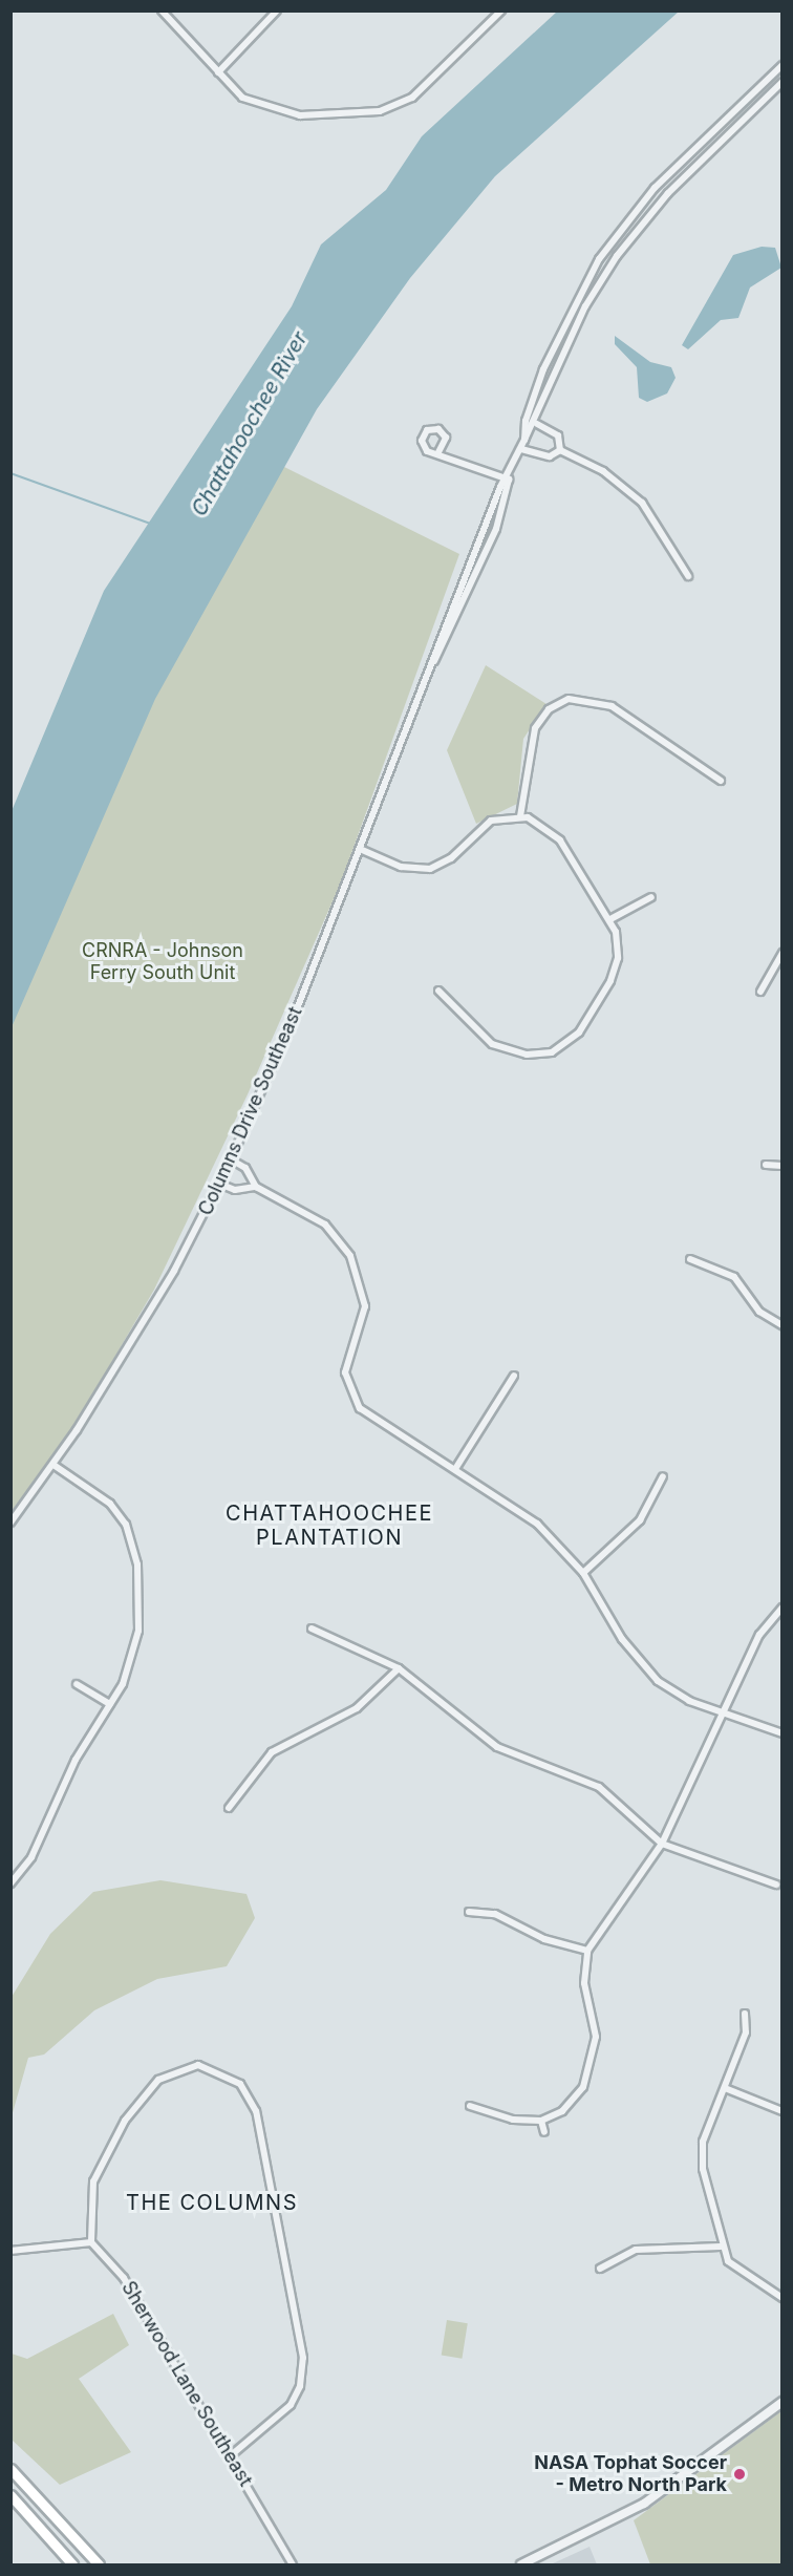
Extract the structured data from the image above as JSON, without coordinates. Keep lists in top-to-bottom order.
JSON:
{
  "streets": {
    "street": ["Columns Drive Southeast", "Sherwood Lane Southeast"]
  },
  "districts": ["CHATTAHOOCHEE PLANTATION", "THE COLUMNS"],
  "water": ["Chattahoochee River"],
  "parks": ["CRNRA - Johnson Ferry South Unit"],
  "places": ["NASA Tophat Soccer - Metro North Park"]
}
